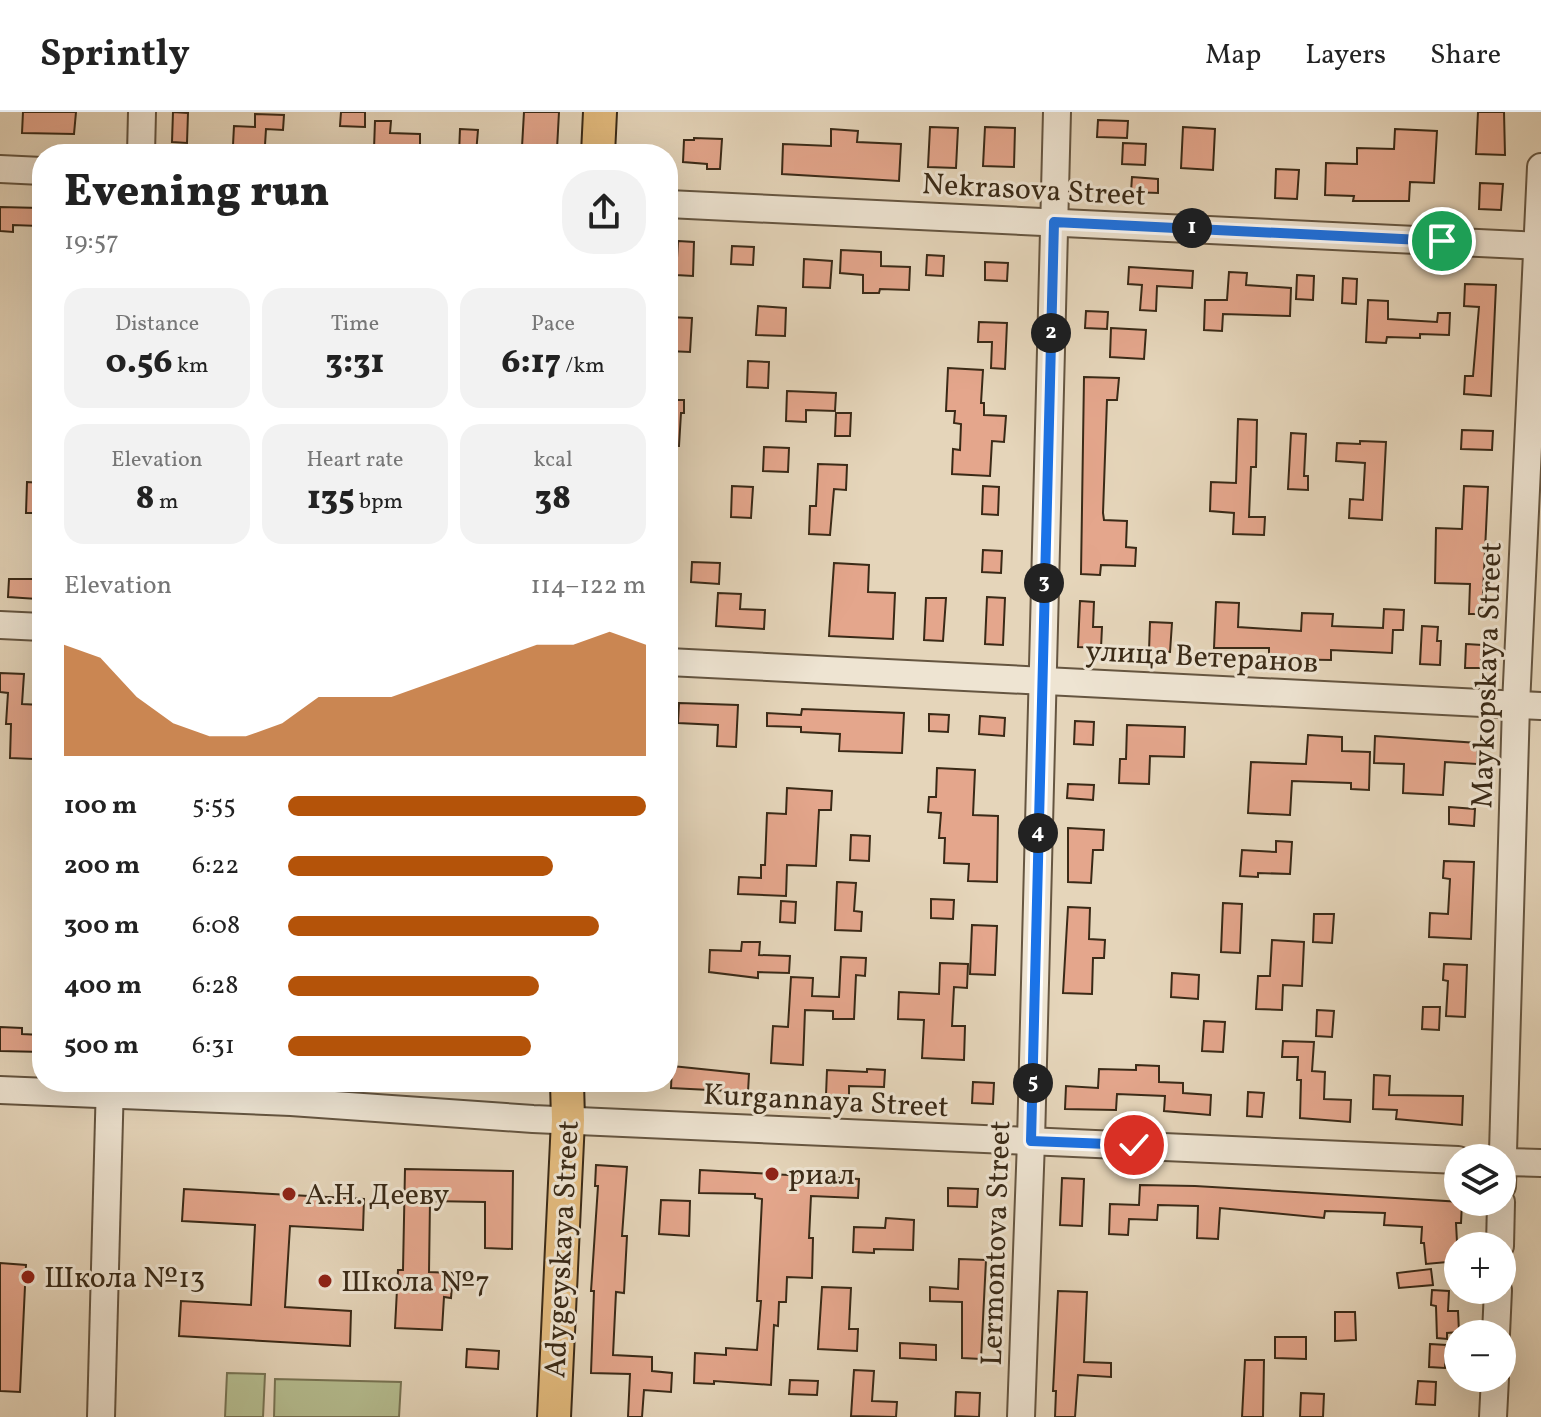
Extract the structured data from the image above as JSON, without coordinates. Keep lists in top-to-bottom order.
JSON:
{
  "streets": {
    "main road": ["Adygeyskaya Street"],
    "street": [
      "Nekrasova Street",
      "улица Ветеранов",
      "Maykopskaya Street",
      "Kurgannaya Street",
      "Lermontova Street"
    ]
  },
  "crossings": [
    ["Nekrasova Street", "Maykopskaya Street"],
    ["Nekrasova Street", "Lermontova Street"],
    ["улица Ветеранов", "Maykopskaya Street"],
    ["улица Ветеранов", "Lermontova Street"],
    ["Kurgannaya Street", "Lermontova Street"],
    ["Kurgannaya Street", "Adygeyskaya Street"]
  ],
  "places": [
    "риал",
    "А.Н. Дееву",
    "Школа №13",
    "Школа №7"
  ],
  "page": {
    "header": "Sprintly",
    "nav": ["Map", "Layers", "Share"],
    "heading": ["Evening run", "19:57"],
    "pins": [
      "1",
      "2",
      "3",
      "4",
      "5"
    ],
    "stats": [
      ["Distance", "0.56 km"],
      ["Time", "3:31"],
      ["Pace", "6:17 /km"],
      ["Elevation", "8 m"],
      ["Heart rate", "135 bpm"],
      ["kcal", "38"]
    ],
    "chart": ["Elevation", "114–122 m"],
    "list": [
      {
        "name": "100 m",
        "note": "5:55"
      },
      {
        "name": "200 m",
        "note": "6:22"
      },
      {
        "name": "300 m",
        "note": "6:08"
      },
      {
        "name": "400 m",
        "note": "6:28"
      },
      {
        "name": "500 m",
        "note": "6:31"
      }
    ],
    "map_buttons": ["+", "−"]
  }
}
